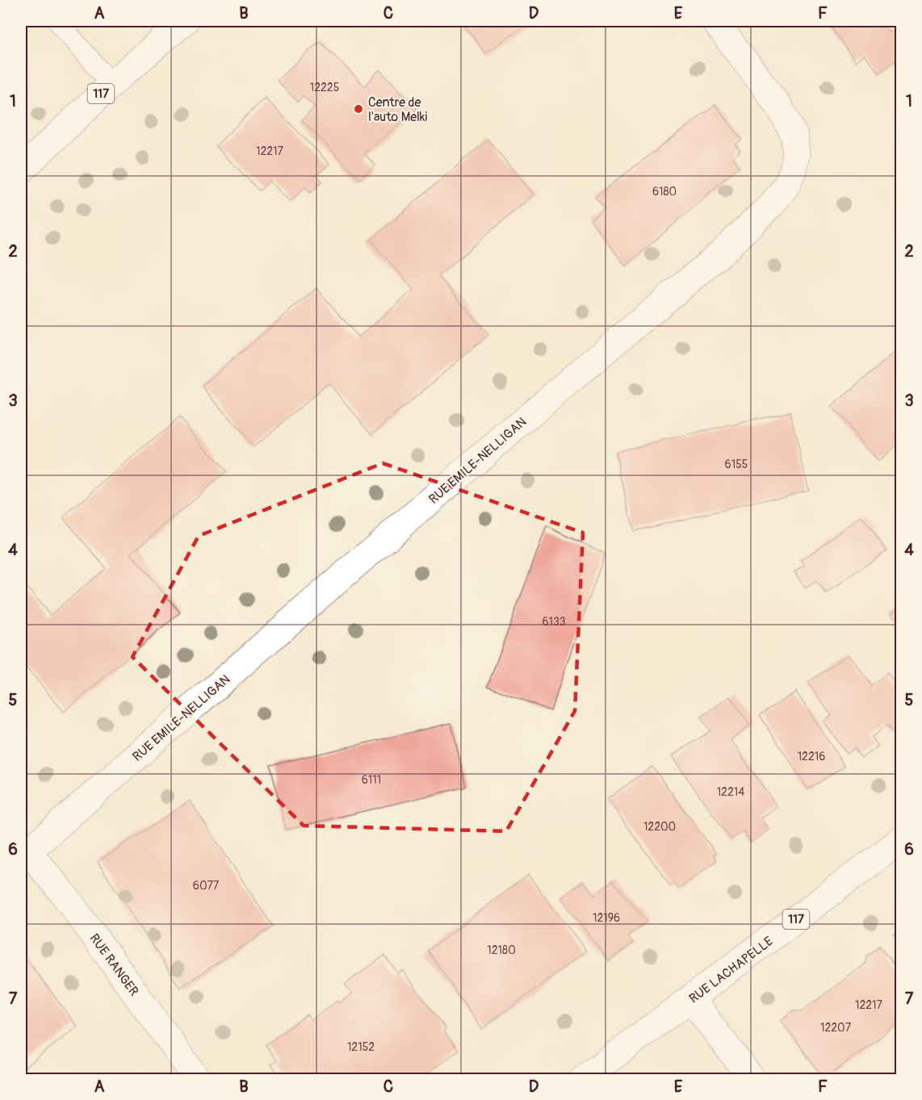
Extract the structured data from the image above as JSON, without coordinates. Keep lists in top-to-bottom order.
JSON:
{
  "streets": {
    "street": [
      "117",
      "RUE EMILE-NELLIGAN",
      "RUE RANGER",
      "RUE LACHAPELLE"
    ]
  },
  "crossings": [
    ["RUE EMILE-NELLIGAN", "RUE RANGER"]
  ],
  "places": ["Centre de l'auto Melki"],
  "house_numbers": [
    "12225",
    "12217",
    "6180",
    "6155",
    "6133",
    "12216",
    "6111",
    "12214",
    "12200",
    "6077",
    "12196",
    "12180",
    "12217",
    "12207",
    "12152"
  ],
  "grid": {
    "columns": [
      "A",
      "B",
      "C",
      "D",
      "E",
      "F"
    ],
    "rows": [
      "1",
      "2",
      "3",
      "4",
      "5",
      "6",
      "7"
    ]
  }
}
